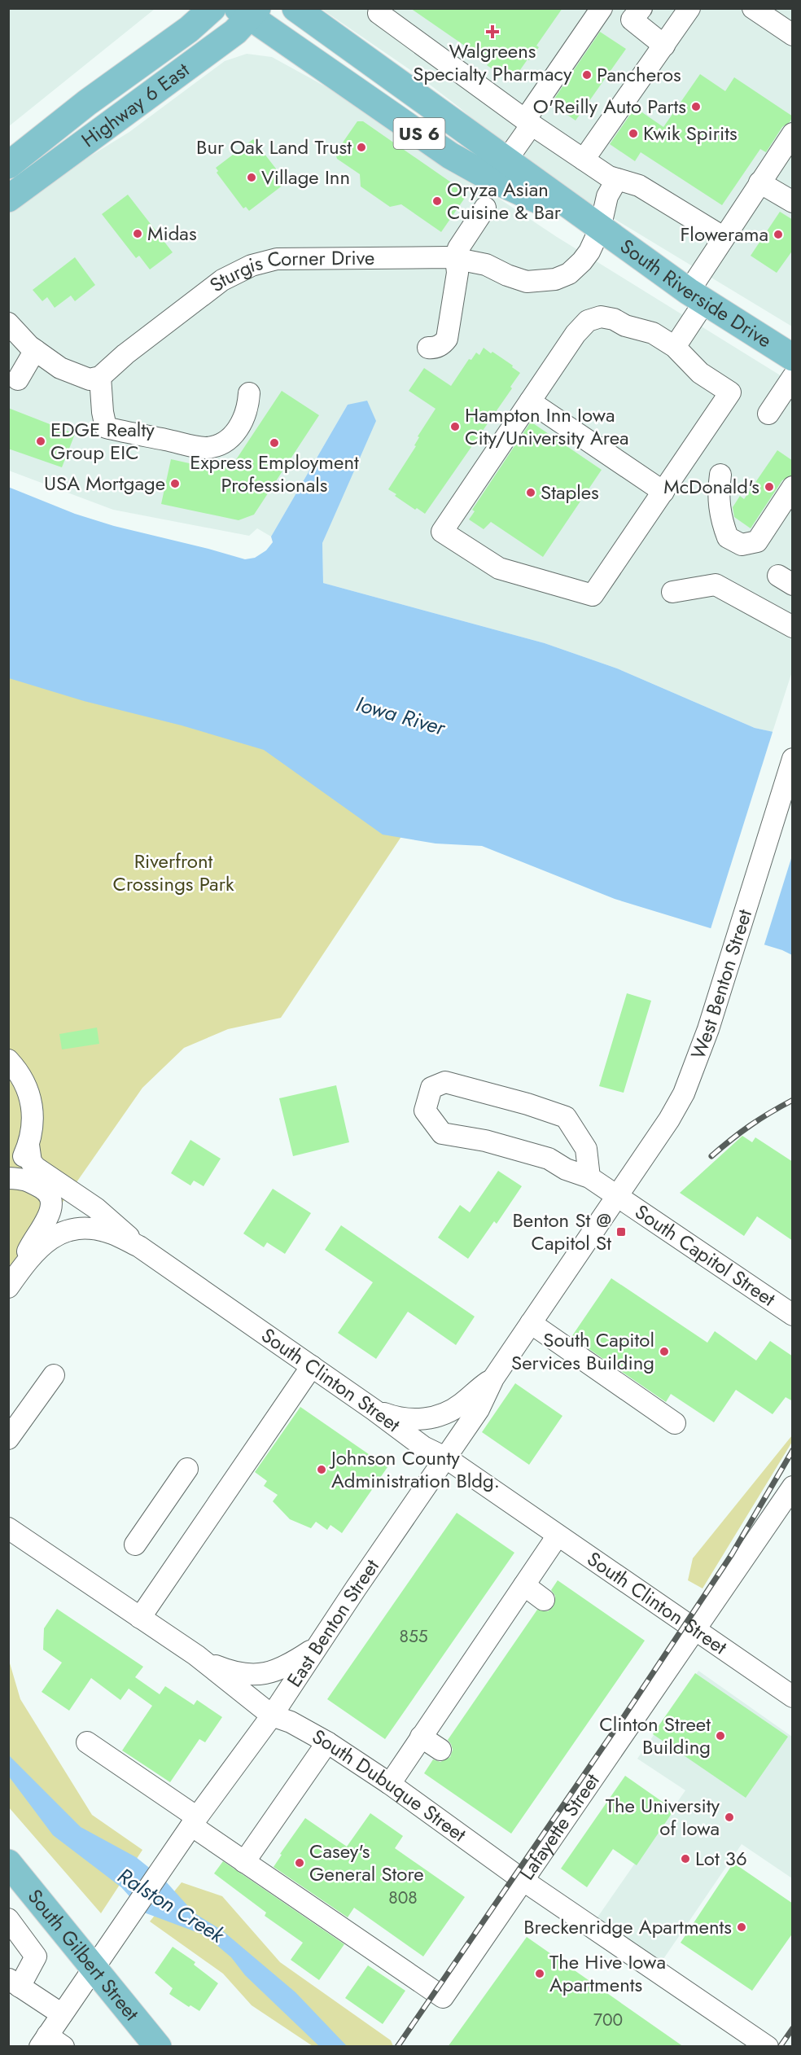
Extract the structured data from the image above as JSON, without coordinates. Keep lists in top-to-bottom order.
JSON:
{
  "streets": {
    "main road": [
      "Highway 6 East",
      "US 6",
      "South Riverside Drive",
      "South Gilbert Street"
    ],
    "street": [
      "Sturgis Corner Drive",
      "West Benton Street",
      "South Capitol Street",
      "South Clinton Street",
      "East Benton Street",
      "South Dubuque Street",
      "Lafayette Street"
    ]
  },
  "crossings": [
    ["Highway 6 East", "South Riverside Drive"],
    ["Sturgis Corner Drive", "South Riverside Drive"],
    ["West Benton Street", "South Capitol Street"],
    ["West Benton Street", "East Benton Street"],
    ["South Capitol Street", "East Benton Street"],
    ["South Clinton Street", "East Benton Street"],
    ["South Clinton Street", "Lafayette Street"],
    ["East Benton Street", "South Dubuque Street"],
    ["East Benton Street", "South Gilbert Street"],
    ["South Dubuque Street", "Lafayette Street"]
  ],
  "water": ["Iowa River", "Ralston Creek"],
  "parks": ["Riverfront Crossings Park"],
  "places": {
    "health": ["Walgreens Specialty Pharmacy"],
    "other": [
      "Pancheros",
      "O'Reilly Auto Parts",
      "Kwik Spirits",
      "Bur Oak Land Trust",
      "Village Inn",
      "Oryza Asian Cuisine & Bar",
      "Midas",
      "Flowerama",
      "Hampton Inn Iowa City/University Area",
      "EDGE Realty Group EIC",
      "Express Employment Professionals",
      "USA Mortgage",
      "McDonald's",
      "Staples",
      "South Capitol Services Building",
      "Johnson County Administration Bldg.",
      "Clinton Street Building",
      "The University of Iowa",
      "Lot 36",
      "Casey's General Store",
      "Breckenridge Apartments",
      "The Hive Iowa Apartments"
    ],
    "transit": ["Benton St @ Capitol St"]
  },
  "house_numbers": ["855", "808", "700"]
}
